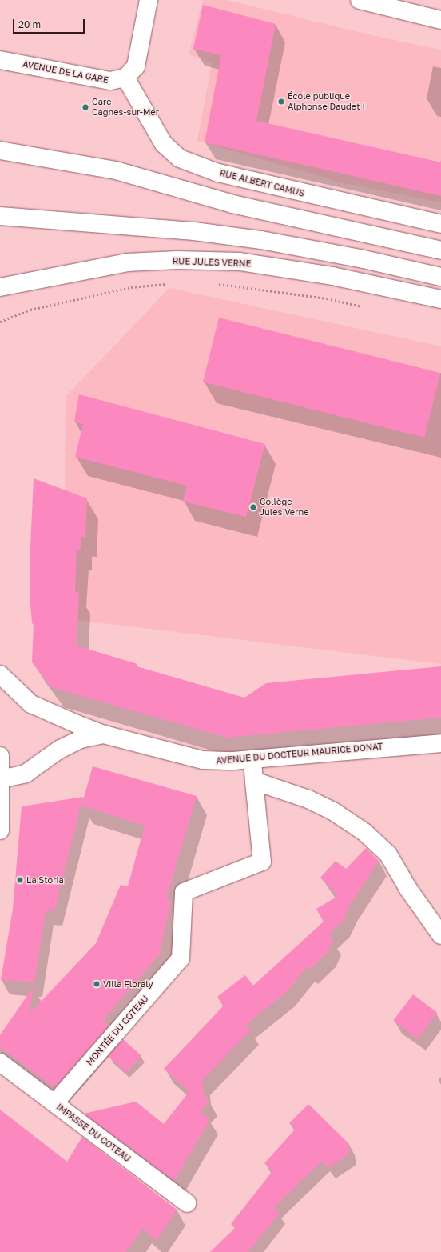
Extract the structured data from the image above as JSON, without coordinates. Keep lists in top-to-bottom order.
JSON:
{
  "streets": {
    "main road": [
      "AVENUE DE LA GARE",
      "RUE ALBERT CAMUS",
      "RUE JULES VERNE",
      "AVENUE DU DOCTEUR MAURICE DONAT",
      "MONTÉE DU COTEAU",
      "IMPASSE DU COTEAU"
    ]
  },
  "crossings": [
    ["AVENUE DE LA GARE", "RUE ALBERT CAMUS"],
    ["MONTÉE DU COTEAU", "IMPASSE DU COTEAU"]
  ],
  "places": [
    "École publique Alphonse Daudet I",
    "Gare Cagnes-sur-Mer",
    "Collège Jules Verne",
    "La Storia",
    "Villa Floraly"
  ],
  "scale_bar": "20 m"
}
